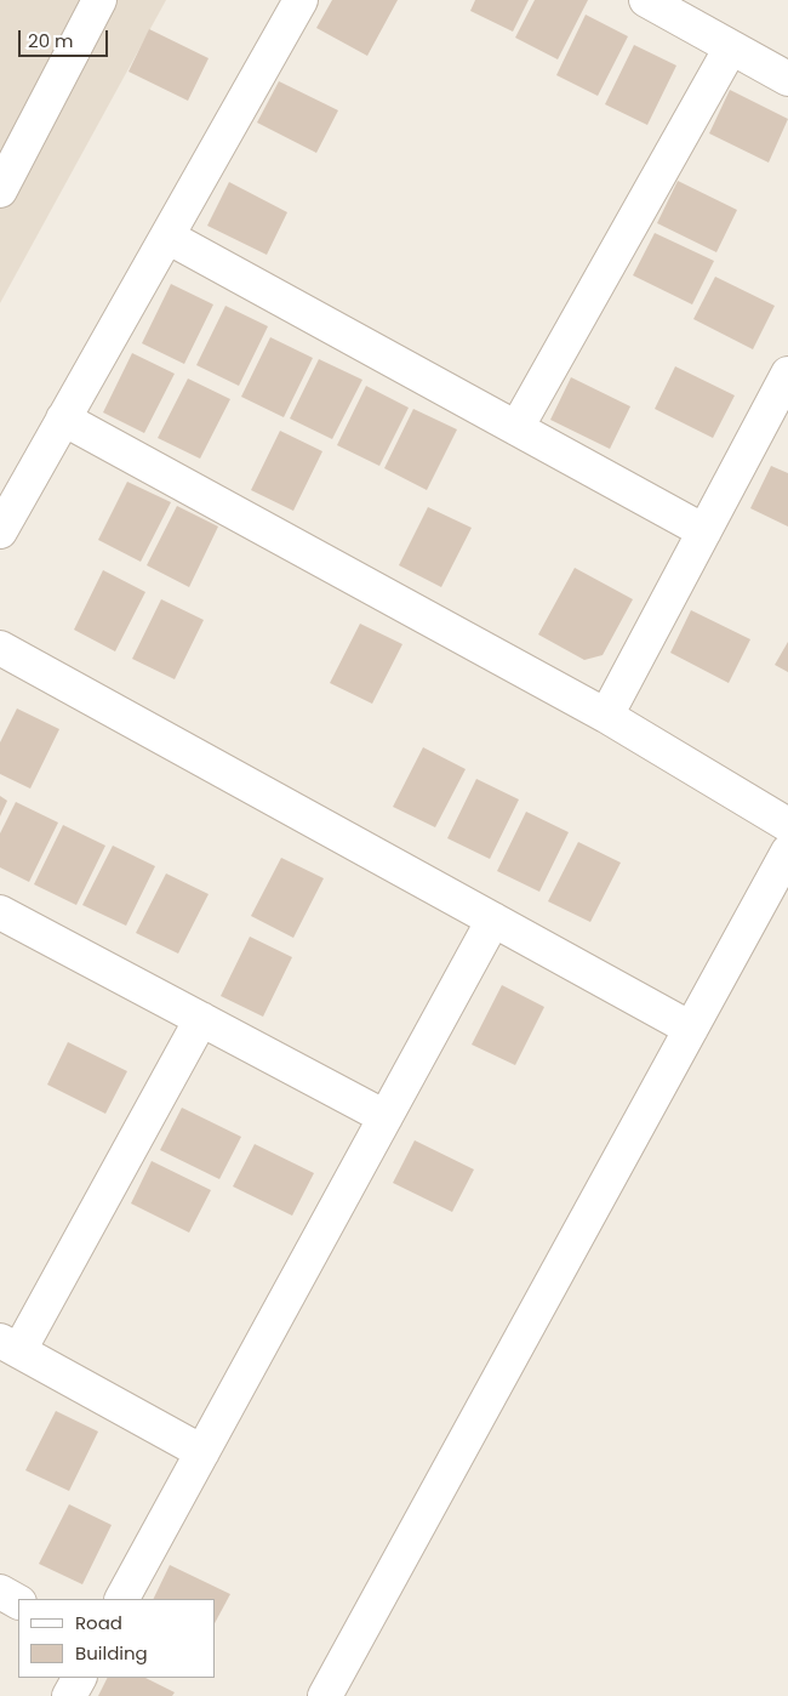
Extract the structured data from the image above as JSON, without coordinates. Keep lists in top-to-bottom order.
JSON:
{
  "legend": ["Road", "Building"],
  "scale_bar": "20 m"
}
